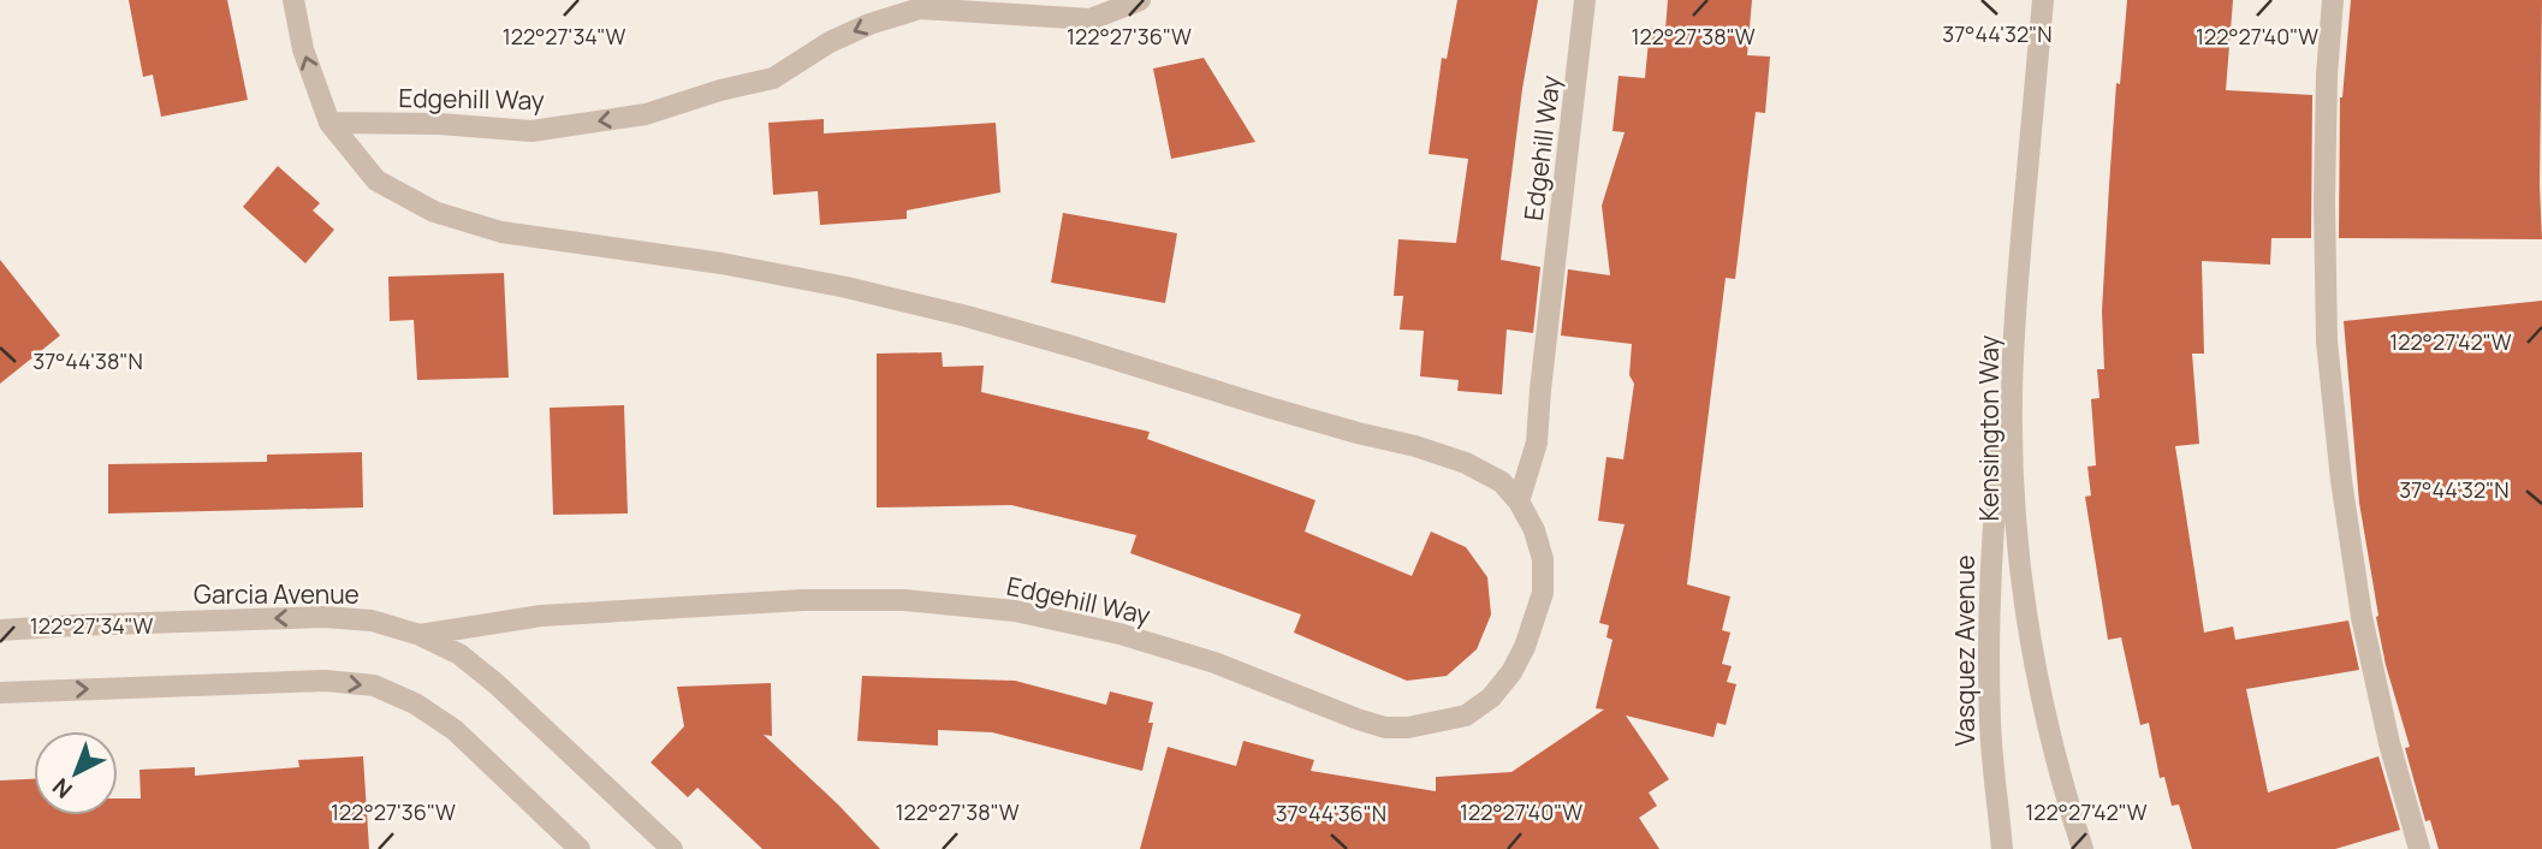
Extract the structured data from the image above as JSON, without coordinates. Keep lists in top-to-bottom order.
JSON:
{
  "streets": {
    "street": [
      "Edgehill Way",
      "Kensington Way",
      "Garcia Avenue",
      "Vasquez Avenue"
    ]
  },
  "crossings": [
    ["Edgehill Way", "Garcia Avenue"],
    ["Kensington Way", "Vasquez Avenue"]
  ],
  "north": "bottom left",
  "coordinates": [
    "37°44'32\"N",
    "122°27'34\"W",
    "122°27'36\"W",
    "122°27'38\"W",
    "122°27'40\"W",
    "122°27'42\"W",
    "37°44'38\"N",
    "37°44'36\"N"
  ]
}
